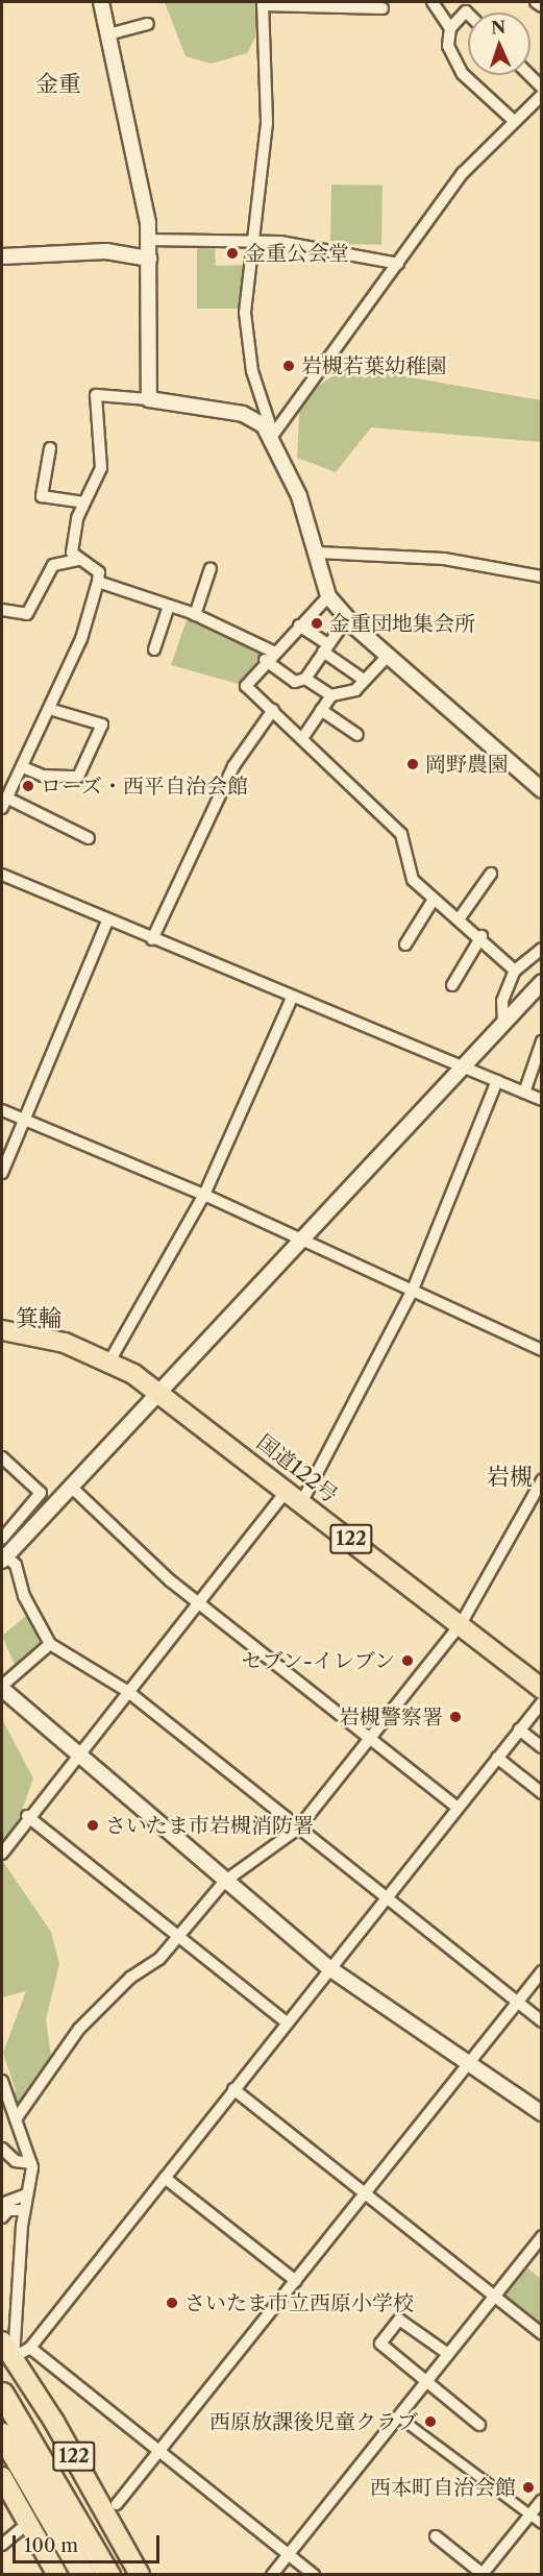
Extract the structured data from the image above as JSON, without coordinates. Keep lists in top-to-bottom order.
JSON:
{
  "streets": {
    "highway": ["国道122号", "122"]
  },
  "districts": ["金重", "箕輪", "岩槻"],
  "places": [
    "金重公会堂",
    "岩槻若葉幼稚園",
    "金重団地集会所",
    "岡野農園",
    "ローズ・西平自治会館",
    "セブン-イレブン",
    "岩槻警察署",
    "さいたま市岩槻消防署",
    "さいたま市立西原小学校",
    "西原放課後児童クラブ",
    "西本町自治会館"
  ],
  "scale_bar": "100 m",
  "north": "top"
}
